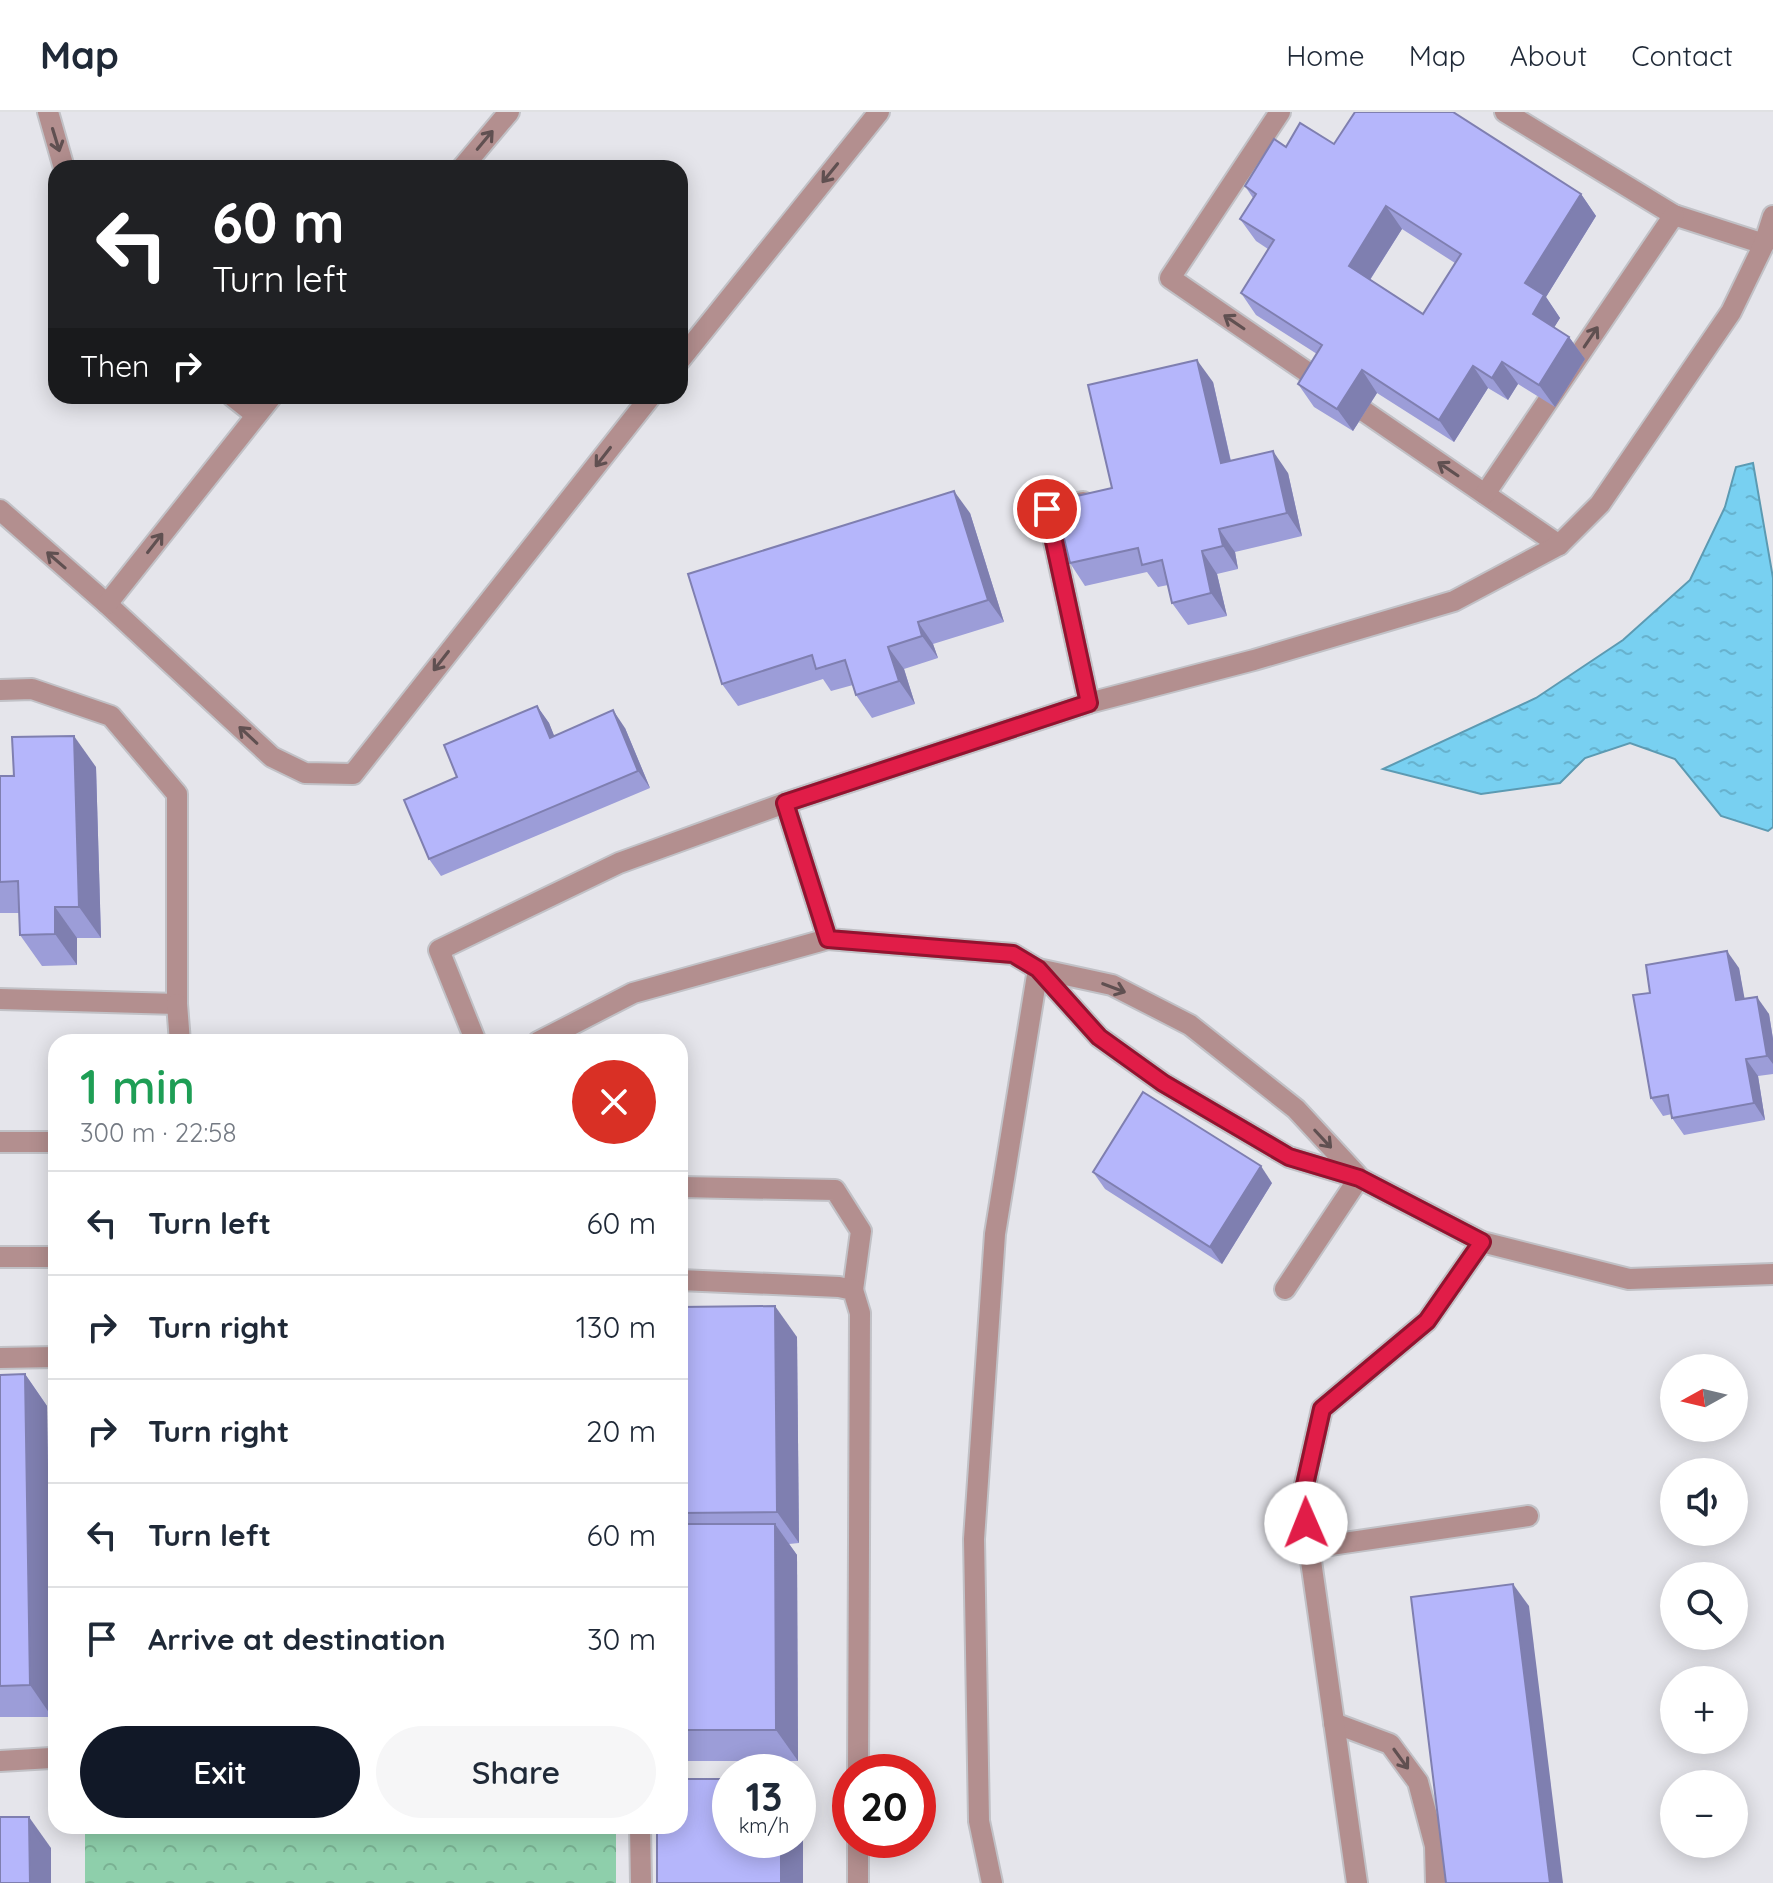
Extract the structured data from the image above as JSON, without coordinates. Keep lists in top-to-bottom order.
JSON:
{
  "north": "left",
  "page": {
    "header": "Map",
    "nav": [
      "Home",
      "Map",
      "About",
      "Contact"
    ],
    "turn": ["60 m", "Turn left"],
    "then": "Then",
    "heading": ["1 min", "300 m · 22:58"],
    "list": [
      {
        "name": "Turn left",
        "value": "60 m"
      },
      {
        "name": "Turn right",
        "value": "130 m"
      },
      {
        "name": "Turn right",
        "value": "20 m"
      },
      {
        "name": "Turn left",
        "value": "60 m"
      },
      {
        "name": "Arrive at destination",
        "value": "30 m"
      }
    ],
    "map_buttons": ["+", "−"],
    "buttons": ["Exit", "Share"],
    "speed": "13 km/h",
    "limit": "20"
  }
}
